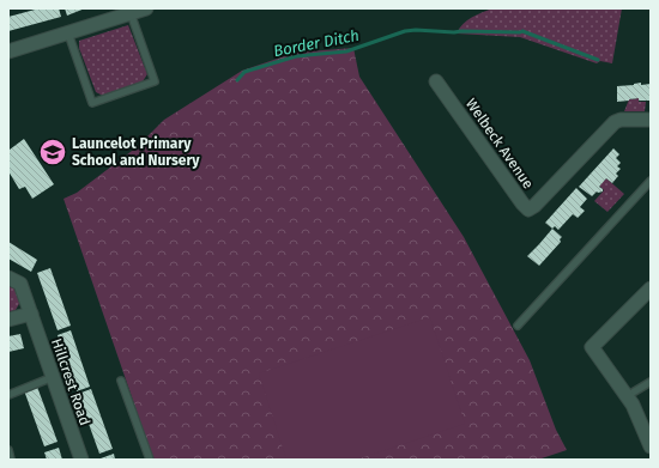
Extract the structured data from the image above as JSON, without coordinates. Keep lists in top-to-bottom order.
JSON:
{
  "streets": {
    "street": ["Welbeck Avenue", "Hillcrest Road"]
  },
  "water": ["Border Ditch"],
  "places": {
    "school or university": ["Launcelot Primary School and Nursery"]
  }
}
